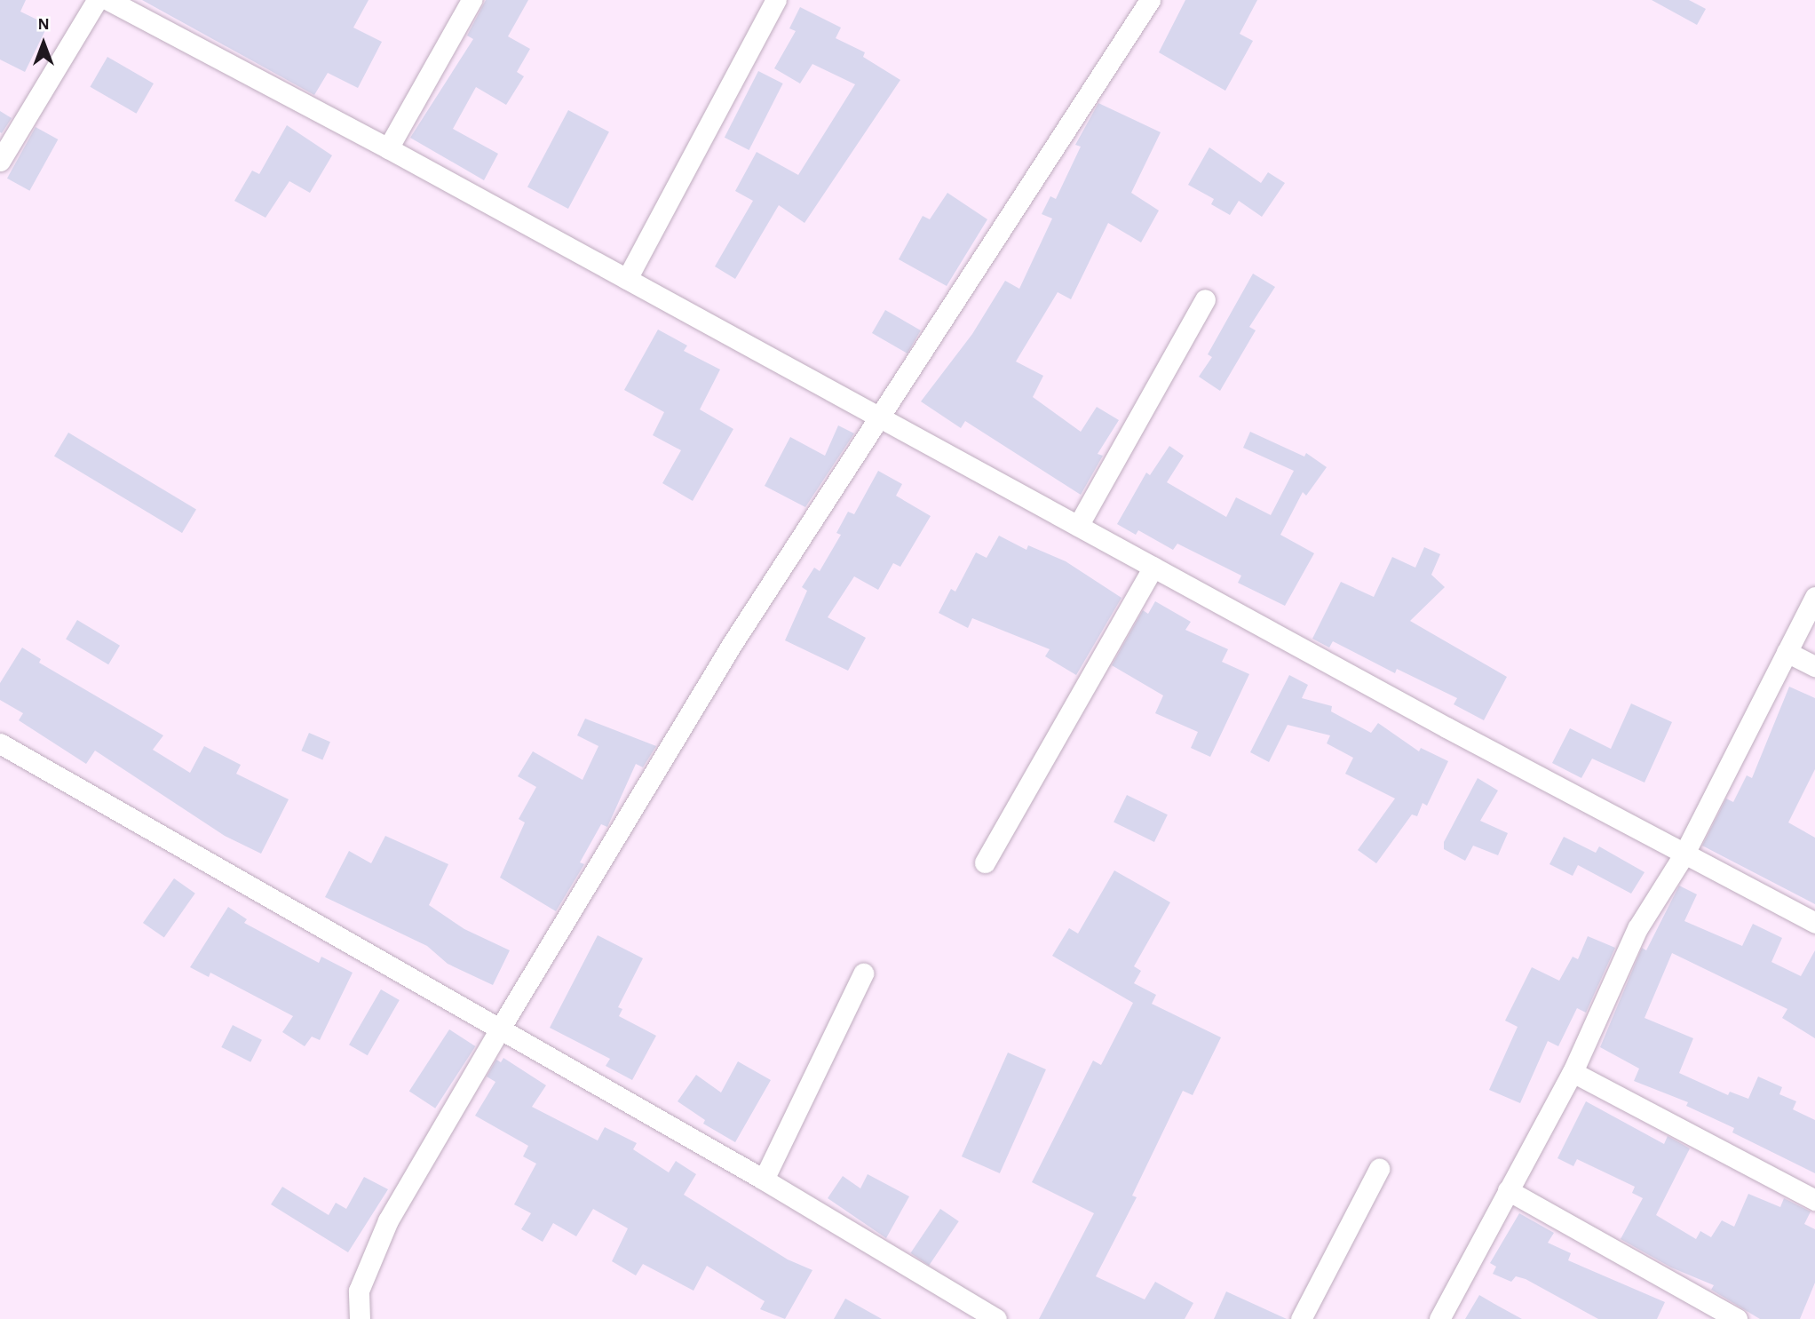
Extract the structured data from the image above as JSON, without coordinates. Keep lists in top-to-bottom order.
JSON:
{
  "north": "top"
}
